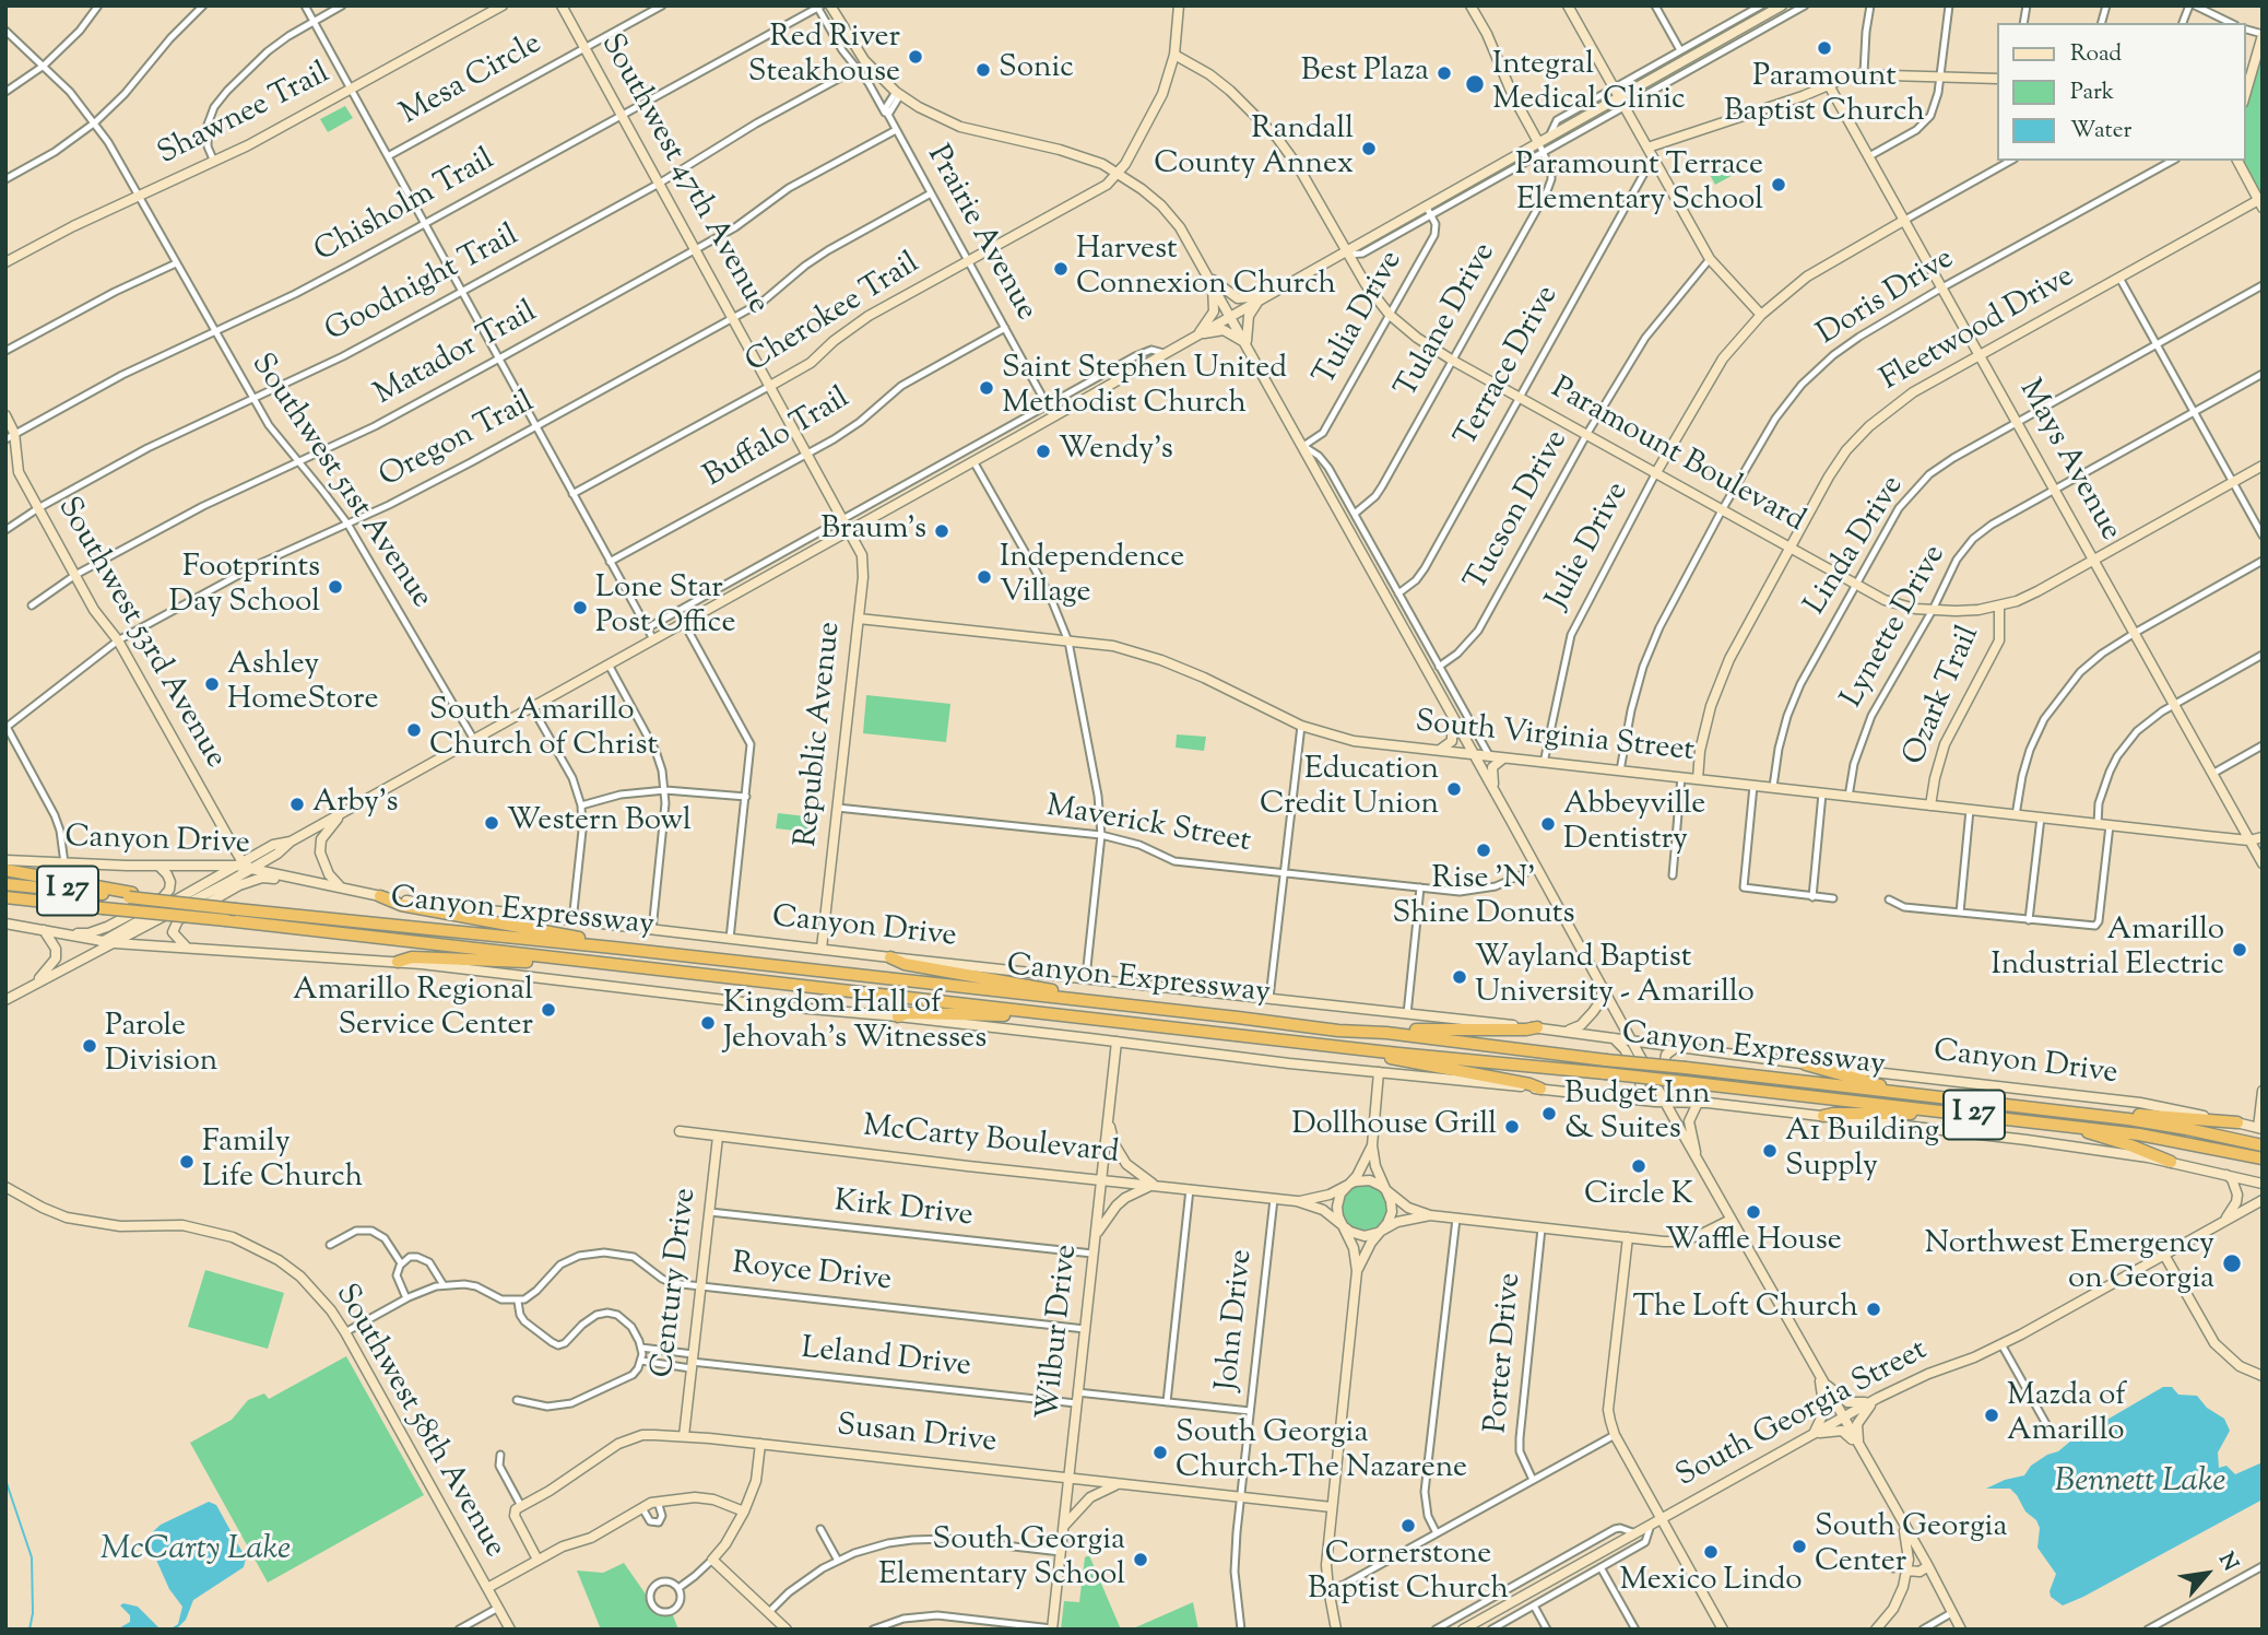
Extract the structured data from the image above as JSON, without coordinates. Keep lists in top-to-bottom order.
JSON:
{
  "streets": {
    "highway": ["I 27", "Canyon Expressway"],
    "main road": [
      "Shawnee Trail",
      "Southwest 47th Avenue",
      "Cherokee Trail",
      "Fleetwood Drive",
      "Paramount Boulevard",
      "Mays Avenue",
      "Julie Drive",
      "Southwest 53rd Avenue",
      "Ozark Trail",
      "Republic Avenue",
      "South Virginia Street",
      "Canyon Drive",
      "McCarty Boulevard",
      "Century Drive",
      "Wilbur Drive",
      "South Georgia Street",
      "Southwest 58th Avenue",
      "Susan Drive"
    ],
    "street": [
      "Mesa Circle",
      "Chisholm Trail",
      "Prairie Avenue",
      "Goodnight Trail",
      "Doris Drive",
      "Tulia Drive",
      "Tulane Drive",
      "Matador Trail",
      "Terrace Drive",
      "Buffalo Trail",
      "Oregon Trail",
      "Southwest 51st Avenue",
      "Tucson Drive",
      "Linda Drive",
      "Lynette Drive",
      "Maverick Street",
      "Kirk Drive",
      "Royce Drive",
      "John Drive",
      "Porter Drive",
      "Leland Drive"
    ]
  },
  "crossings": [
    ["Mesa Circle", "Southwest 47th Avenue"],
    ["Shawnee Trail", "Southwest 51st Avenue"],
    ["Southwest 47th Avenue", "Chisholm Trail"],
    ["Southwest 47th Avenue", "Goodnight Trail"],
    ["Southwest 47th Avenue", "Cherokee Trail"],
    ["Southwest 47th Avenue", "Matador Trail"],
    ["Southwest 47th Avenue", "Buffalo Trail"],
    ["Southwest 47th Avenue", "Oregon Trail"],
    ["Southwest 47th Avenue", "Republic Avenue"],
    ["Chisholm Trail", "Prairie Avenue"],
    ["Chisholm Trail", "Southwest 51st Avenue"],
    ["Chisholm Trail", "Southwest 53rd Avenue"],
    ["Prairie Avenue", "Goodnight Trail"],
    ["Prairie Avenue", "Cherokee Trail"],
    ["Prairie Avenue", "Matador Trail"],
    ["Prairie Avenue", "Buffalo Trail"],
    ["Prairie Avenue", "Oregon Trail"],
    ["Goodnight Trail", "Southwest 51st Avenue"],
    ["Goodnight Trail", "Southwest 53rd Avenue"],
    ["Doris Drive", "Paramount Boulevard"],
    ["Doris Drive", "Mays Avenue"],
    ["Doris Drive", "South Virginia Street"],
    ["Tulia Drive", "Paramount Boulevard"],
    ["Tulane Drive", "Paramount Boulevard"],
    ["Fleetwood Drive", "Paramount Boulevard"],
    ["Fleetwood Drive", "Mays Avenue"],
    ["Fleetwood Drive", "South Virginia Street"],
    ["Matador Trail", "Southwest 51st Avenue"],
    ["Matador Trail", "Southwest 53rd Avenue"],
    ["Terrace Drive", "Paramount Boulevard"],
    ["Oregon Trail", "Southwest 51st Avenue"],
    ["Oregon Trail", "Southwest 53rd Avenue"],
    ["Paramount Boulevard", "Mays Avenue"],
    ["Paramount Boulevard", "Tucson Drive"],
    ["Paramount Boulevard", "Julie Drive"],
    ["Paramount Boulevard", "Linda Drive"],
    ["Paramount Boulevard", "Lynette Drive"],
    ["Paramount Boulevard", "Ozark Trail"],
    ["Mays Avenue", "Julie Drive"],
    ["Mays Avenue", "Linda Drive"],
    ["Mays Avenue", "Lynette Drive"],
    ["Mays Avenue", "South Virginia Street"],
    ["Julie Drive", "South Virginia Street"],
    ["Linda Drive", "South Virginia Street"],
    ["Lynette Drive", "South Virginia Street"],
    ["Southwest 53rd Avenue", "Canyon Drive"],
    ["Ozark Trail", "South Virginia Street"],
    ["Republic Avenue", "South Virginia Street"],
    ["Republic Avenue", "Maverick Street"],
    ["Republic Avenue", "Canyon Drive"],
    ["I 27", "Canyon Expressway"],
    ["McCarty Boulevard", "Century Drive"],
    ["McCarty Boulevard", "John Drive"],
    ["McCarty Boulevard", "Wilbur Drive"],
    ["Kirk Drive", "Century Drive"],
    ["Kirk Drive", "Wilbur Drive"],
    ["Royce Drive", "Century Drive"],
    ["Royce Drive", "Wilbur Drive"],
    ["Century Drive", "Leland Drive"],
    ["Century Drive", "Susan Drive"],
    ["John Drive", "Susan Drive"],
    ["Wilbur Drive", "Leland Drive"],
    ["Wilbur Drive", "Susan Drive"]
  ],
  "water": ["Bennett Lake", "McCarty Lake"],
  "places": [
    "Paramount Baptist Church",
    "Red River Steakhouse",
    "Sonic",
    "Best Plaza",
    "Integral Medical Clinic",
    "Randall County Annex",
    "Paramount Terrace Elementary School",
    "Harvest Connexion Church",
    "Saint Stephen United Methodist Church",
    "Wendy's",
    "Braum's",
    "Independence Village",
    "Footprints Day School",
    "Lone Star Post Office",
    "Ashley HomeStore",
    "South Amarillo Church of Christ",
    "Education Credit Union",
    "Arby's",
    "Western Bowl",
    "Abbeyville Dentistry",
    "Rise 'N' Shine Donuts",
    "Amarillo Industrial Electric",
    "Wayland Baptist University - Amarillo",
    "Amarillo Regional Service Center",
    "Kingdom Hall of Jehovah's Witnesses",
    "Parole Division",
    "Budget Inn & Suites",
    "Dollhouse Grill",
    "A1 Building Supply",
    "Family Life Church",
    "Circle K",
    "Waffle House",
    "Northwest Emergency on Georgia",
    "The Loft Church",
    "Mazda of Amarillo",
    "South Georgia Church-The Nazarene",
    "Cornerstone Baptist Church",
    "South Georgia Center",
    "Mexico Lindo",
    "South Georgia Elementary School"
  ],
  "legend": ["Road", "Park", "Water"],
  "north": "top right"
}
